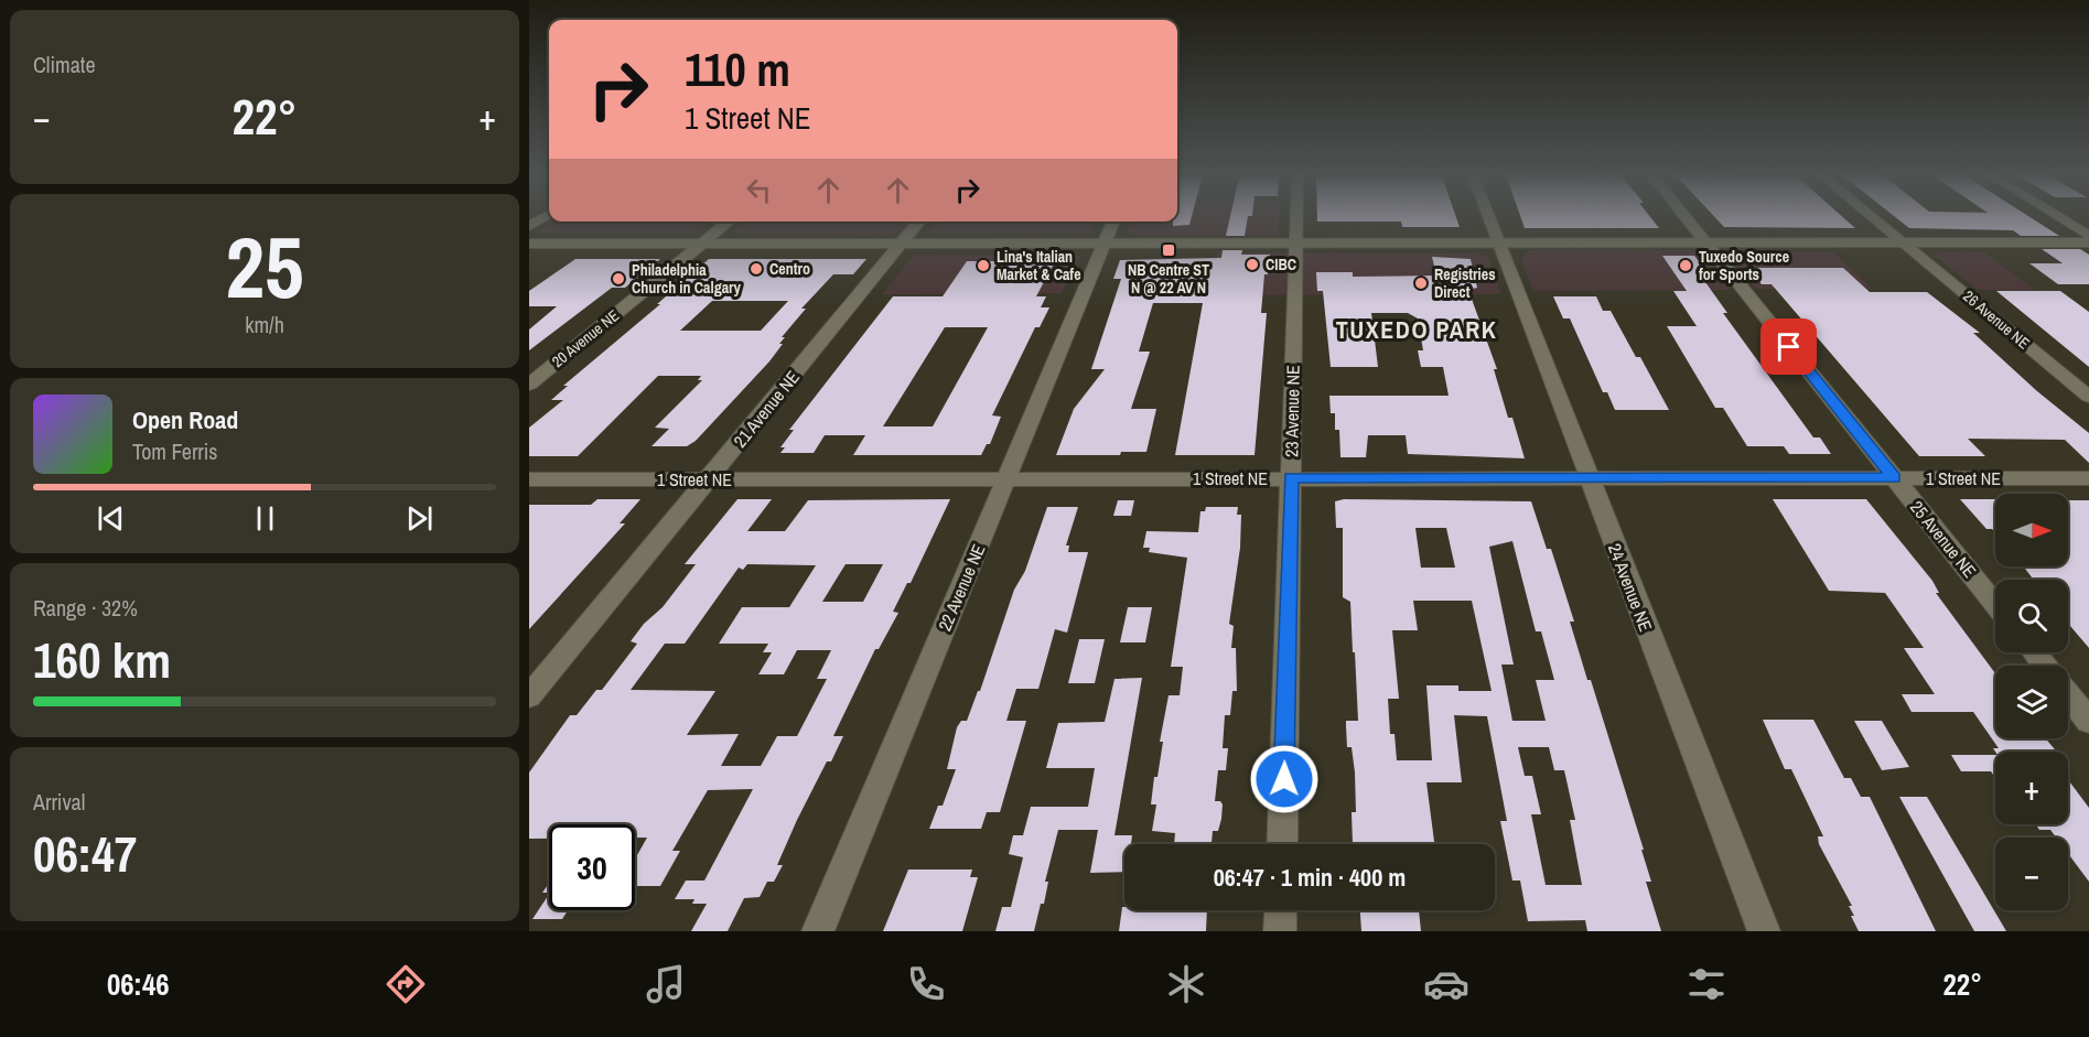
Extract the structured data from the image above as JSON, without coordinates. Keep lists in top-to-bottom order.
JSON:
{
  "streets": {
    "street": [
      "26 Avenue NE",
      "20 Avenue NE",
      "21 Avenue NE",
      "23 Avenue NE",
      "1 Street NE",
      "25 Avenue NE",
      "22 Avenue NE",
      "24 Avenue NE"
    ]
  },
  "crossings": [
    ["21 Avenue NE", "1 Street NE"],
    ["23 Avenue NE", "1 Street NE"],
    ["1 Street NE", "25 Avenue NE"],
    ["1 Street NE", "22 Avenue NE"],
    ["1 Street NE", "24 Avenue NE"]
  ],
  "districts": ["TUXEDO PARK"],
  "places": {
    "transit": ["NB Centre ST N @ 22 AV N"],
    "other": [
      "CIBC",
      "Lina's Italian Market & Cafe",
      "Tuxedo Source for Sports",
      "Centro",
      "Philadelphia Church in Calgary",
      "Registries Direct"
    ]
  },
  "north": "right",
  "page": {
    "tile": [
      "Climate",
      ["25", "km/h"],
      ["Range · 32%", "160 km"],
      ["Arrival", "06:47"]
    ],
    "turn": ["110 m", "1 Street NE"],
    "heat": ["−", "22°", "+"],
    "song": ["Open Road", "Tom Ferris"],
    "map_buttons": ["+", "−"],
    "limit": "30",
    "trip": "06:47 · 1 min · 400 m",
    "tabs": ["06:46", "22°"]
  }
}
